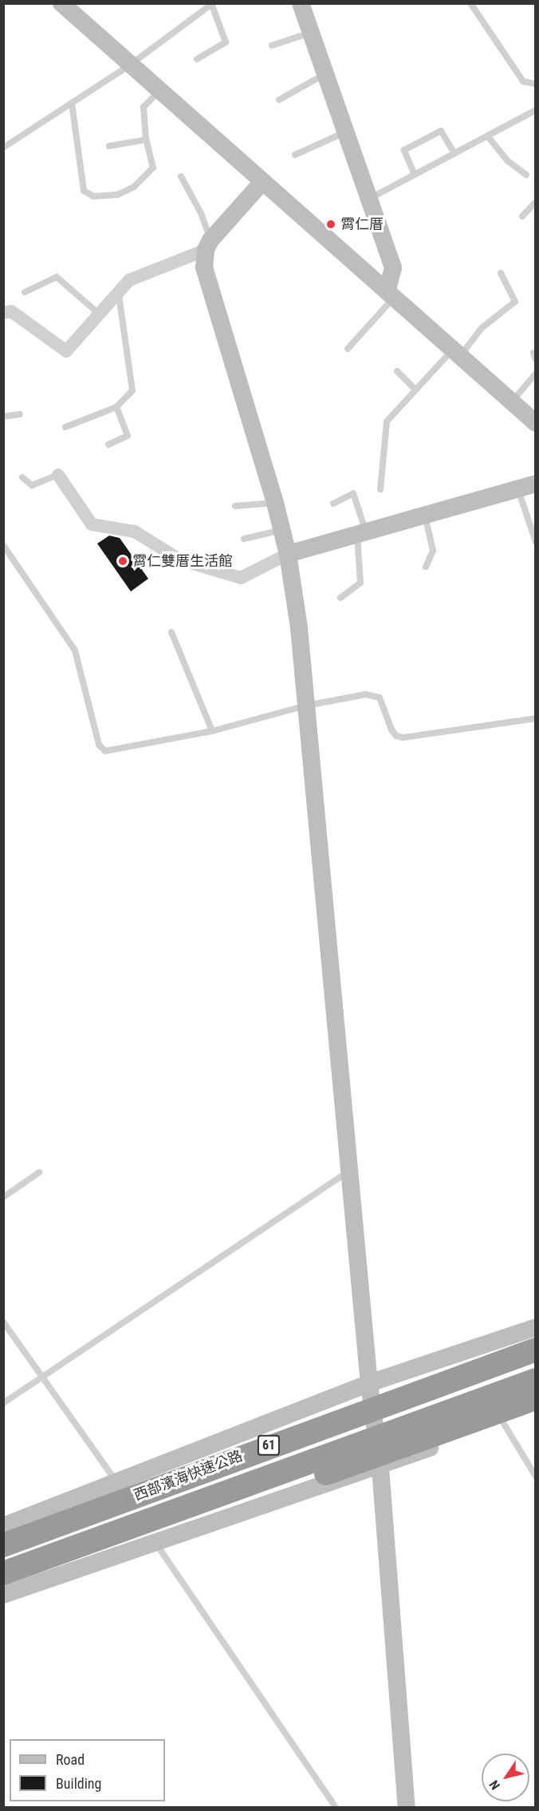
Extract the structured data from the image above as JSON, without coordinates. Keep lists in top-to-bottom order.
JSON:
{
  "streets": {
    "highway": ["61", "西部濱海快速公路"]
  },
  "places": ["霄仁厝", "霄仁雙厝生活館"],
  "legend": ["Road", "Building"],
  "north": "bottom left"
}
